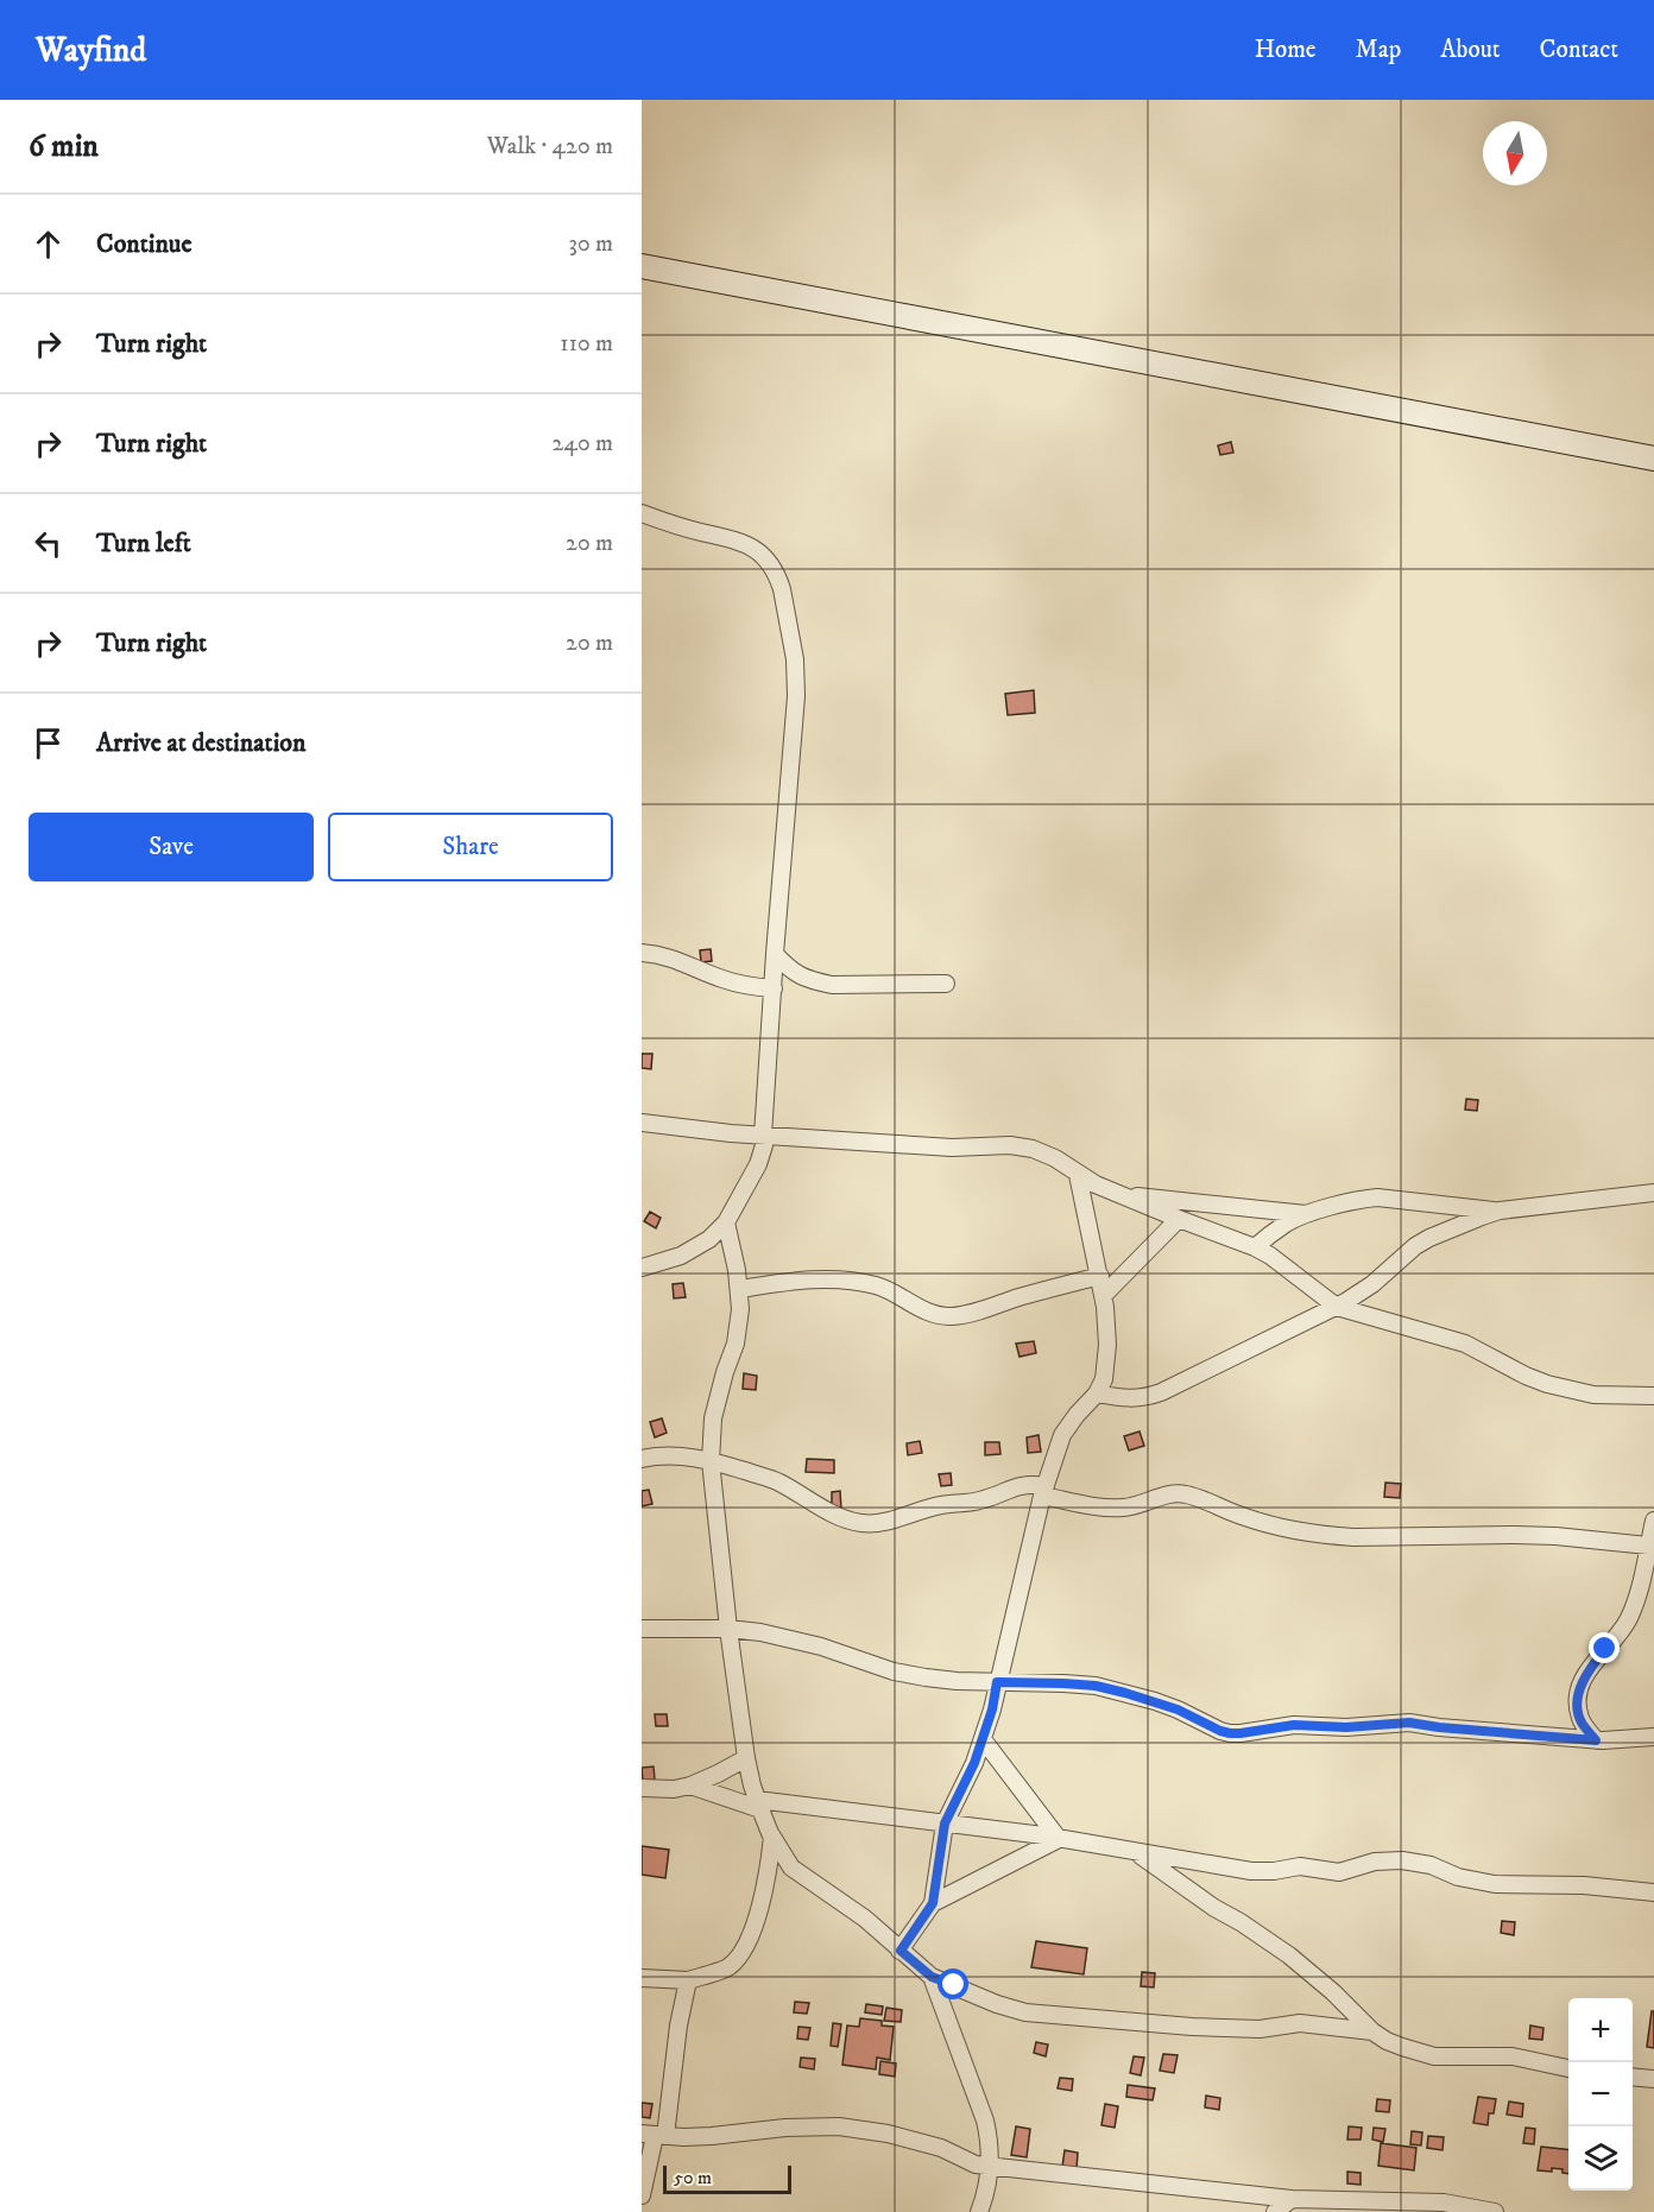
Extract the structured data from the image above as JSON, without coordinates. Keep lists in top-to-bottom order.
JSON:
{
  "scale_bar": "50 m",
  "north": "bottom",
  "page": {
    "header": "Wayfind",
    "nav": [
      "Home",
      "Map",
      "About",
      "Contact"
    ],
    "heading": ["6 min", "Walk · 420 m"],
    "list": [
      ["Continue", "30 m"],
      ["Turn right", "110 m"],
      ["Turn right", "240 m"],
      ["Turn left", "20 m"],
      ["Turn right", "20 m"],
      "Arrive at destination"
    ],
    "buttons": ["Save", "Share"],
    "map_buttons": ["+", "−"],
    "scale": "50 m"
  }
}
